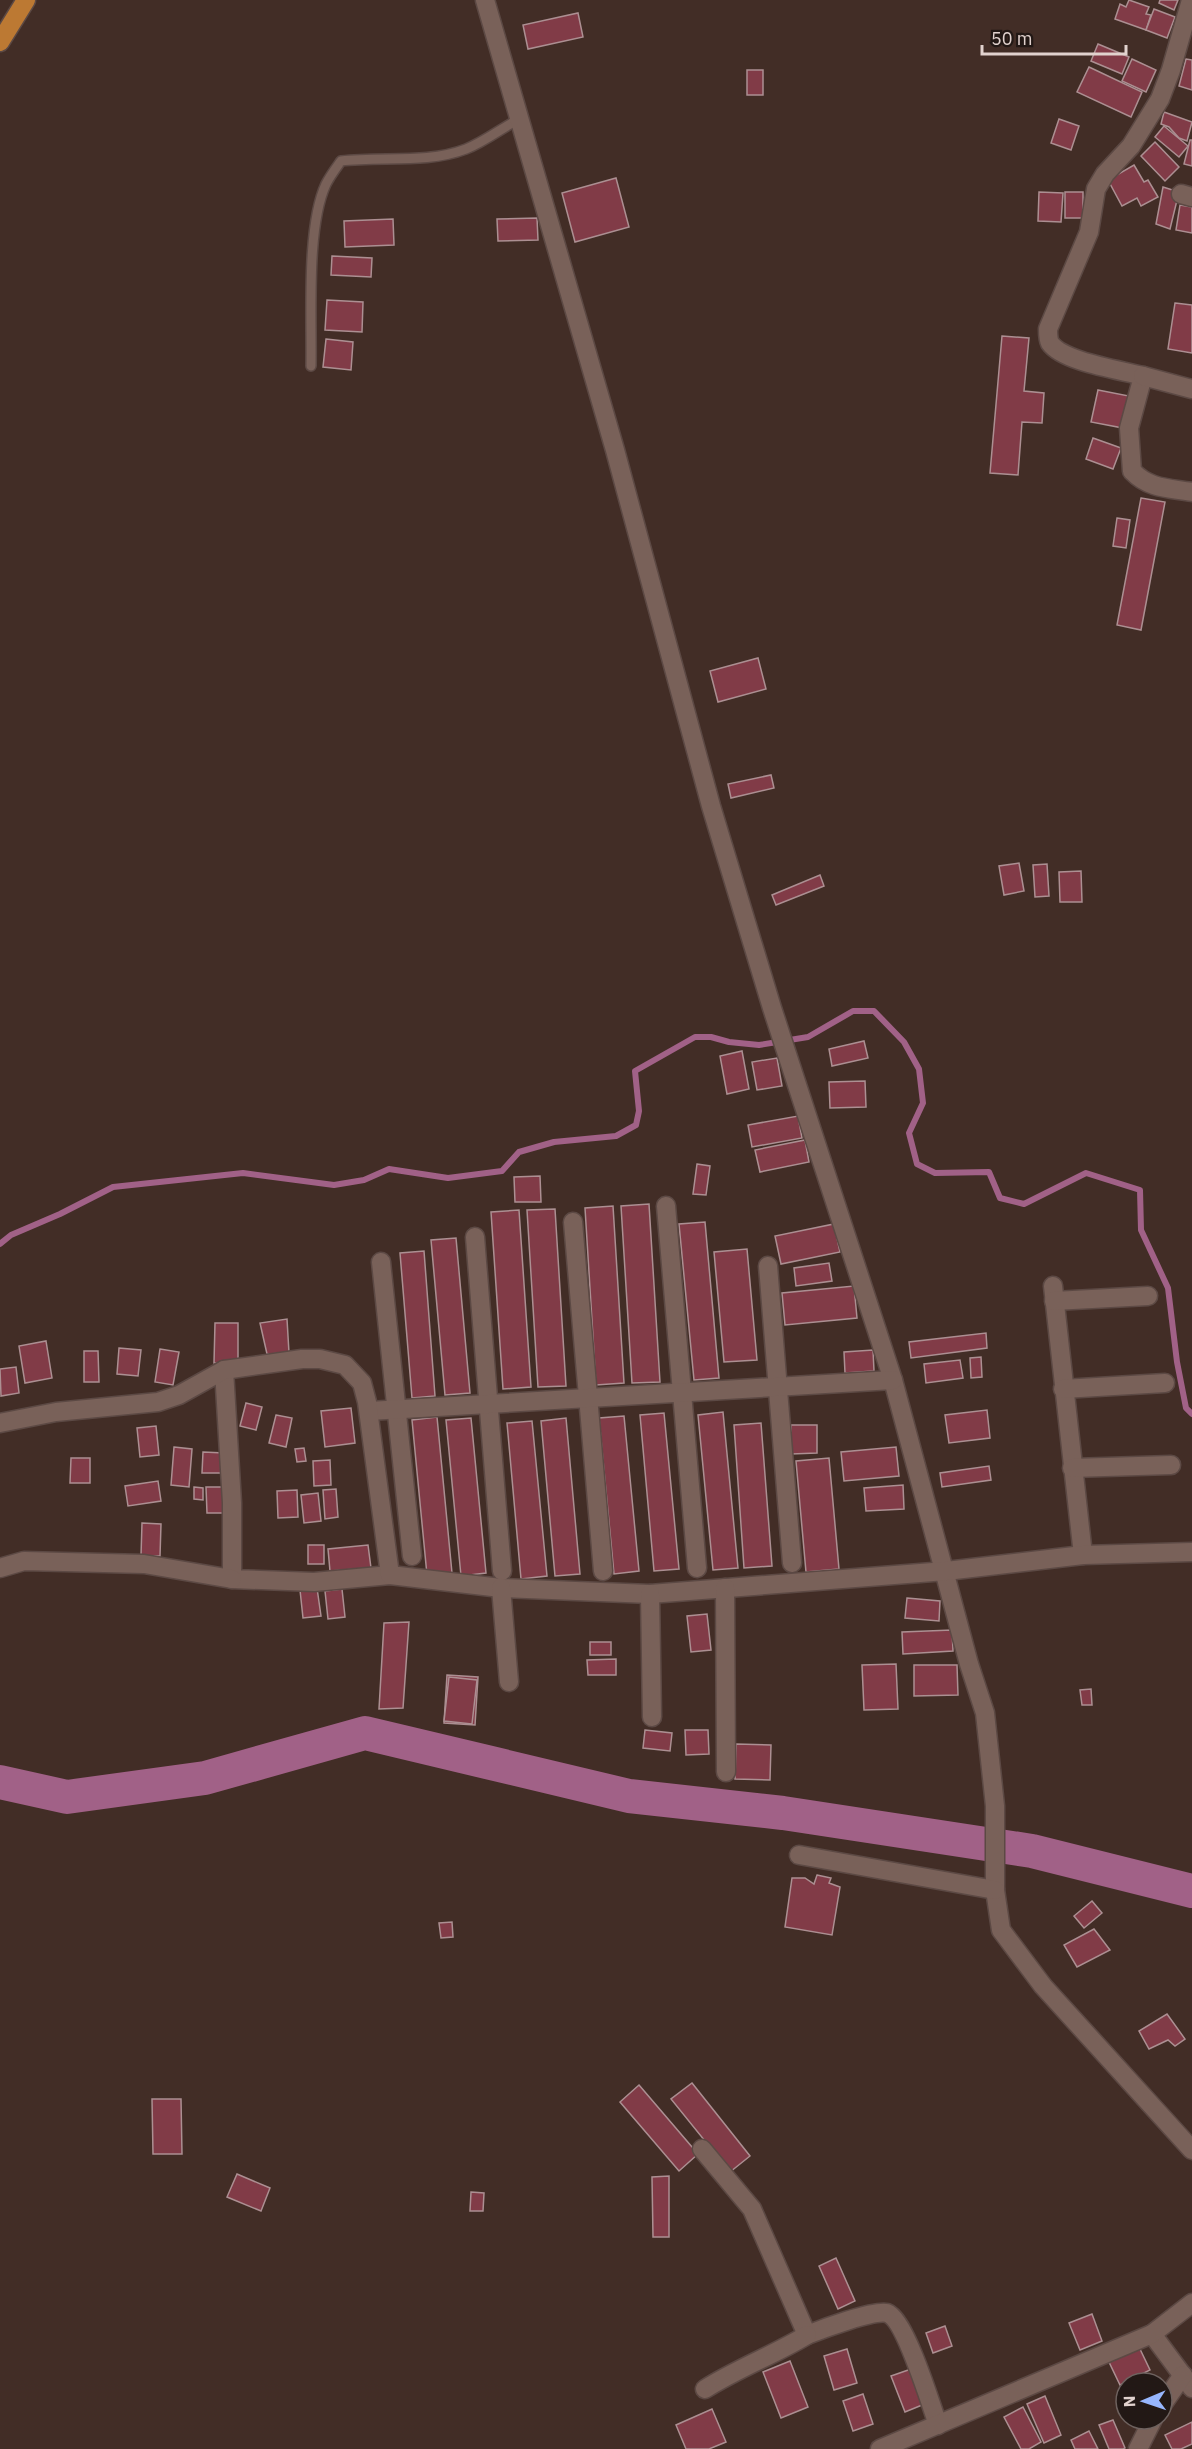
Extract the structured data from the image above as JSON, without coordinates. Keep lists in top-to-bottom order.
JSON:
{
  "scale_bar": "50 m",
  "north": "left"
}
